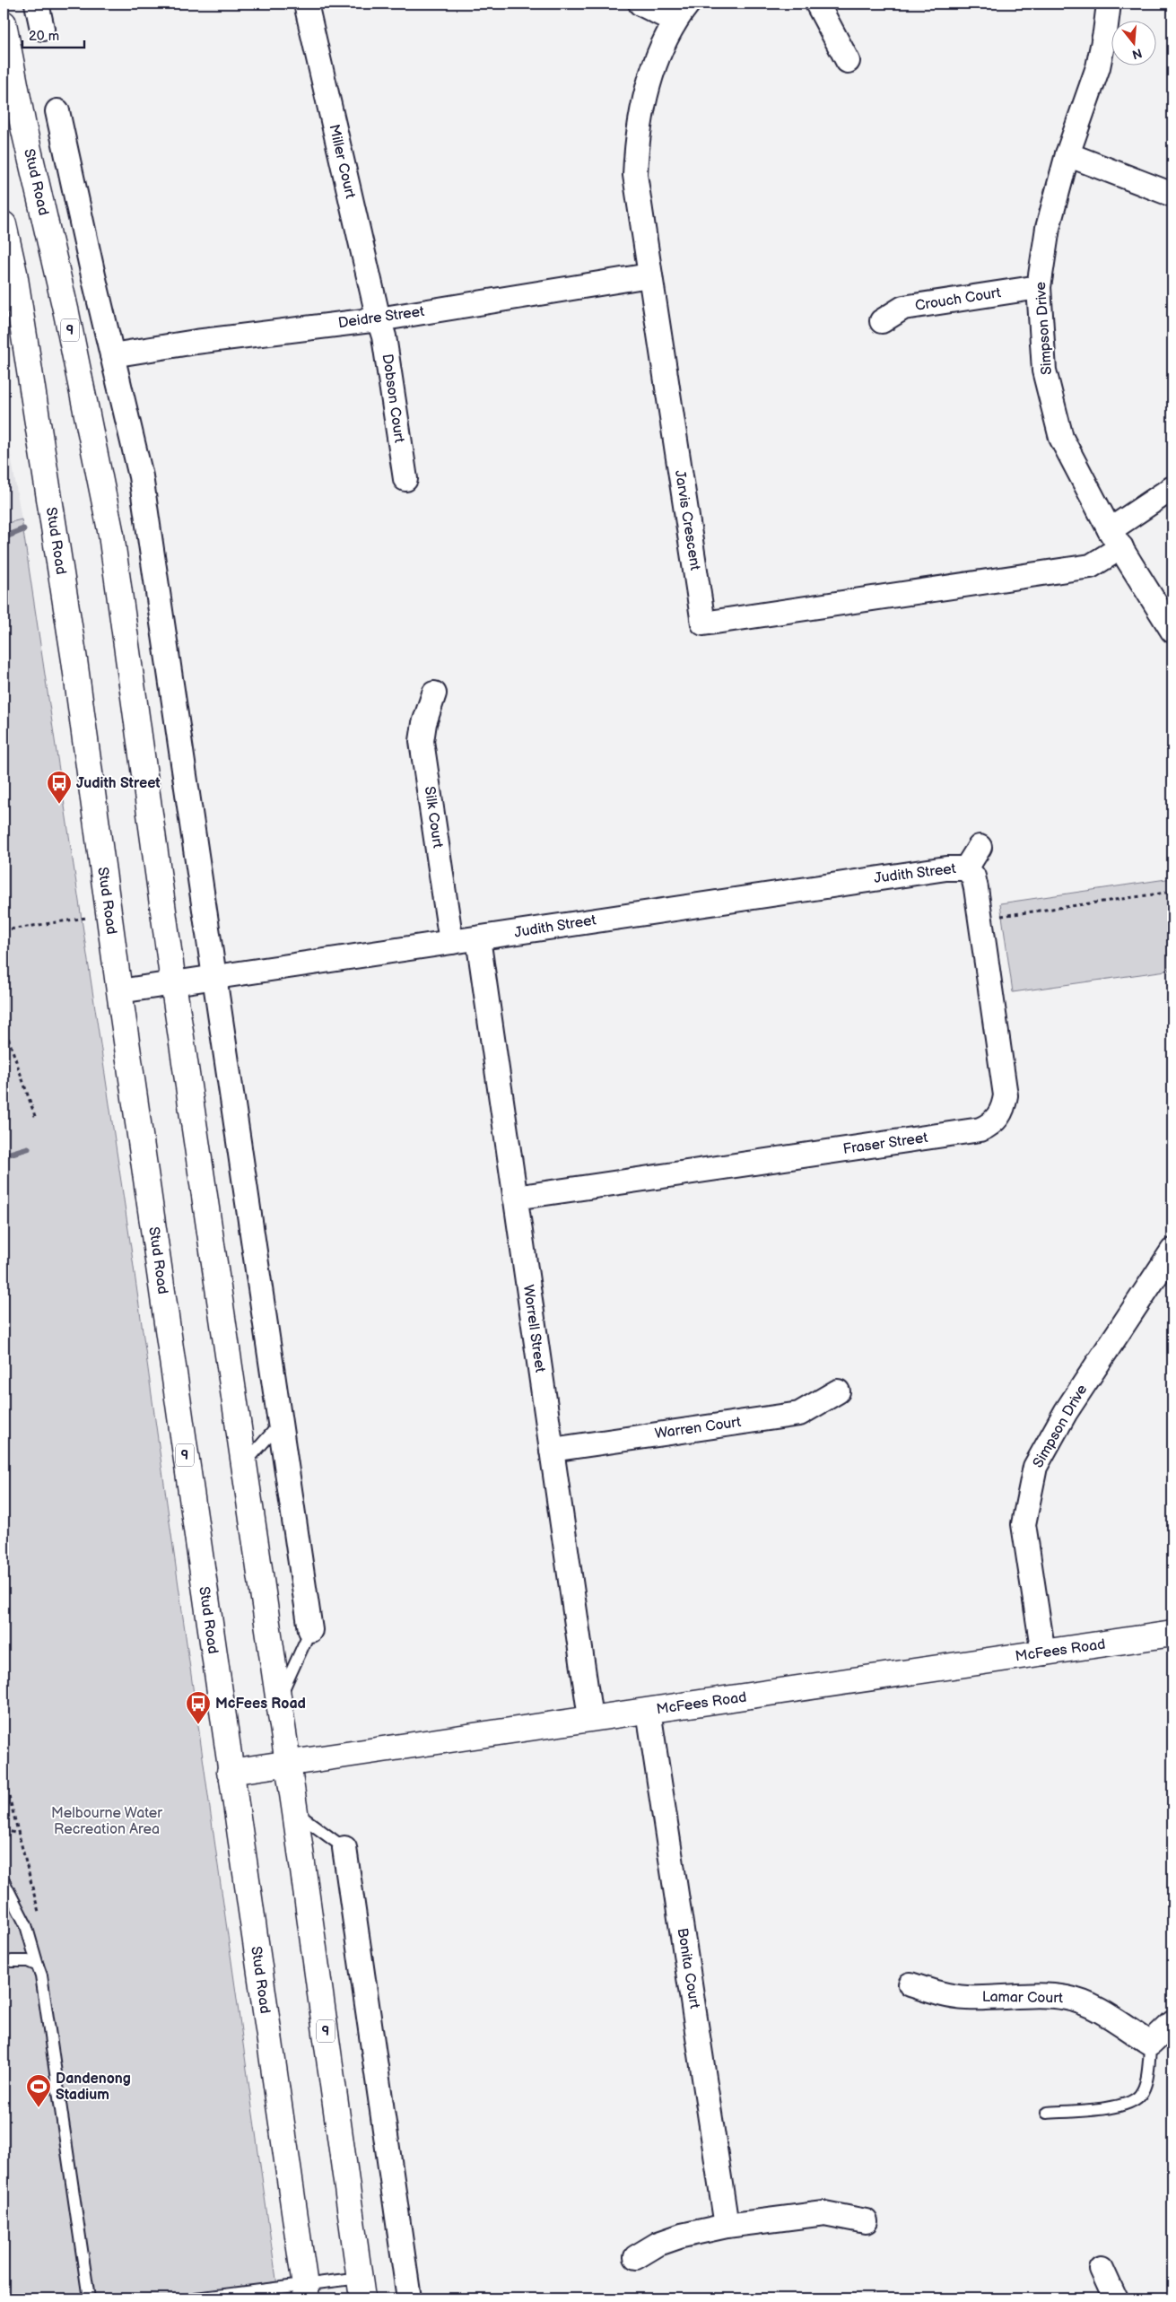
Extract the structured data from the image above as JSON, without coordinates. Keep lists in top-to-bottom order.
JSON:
{
  "streets": {
    "main road": ["Stud Road", "9", "McFees Road"],
    "street": [
      "Miller Court",
      "Crouch Court",
      "Deidre Street",
      "Simpson Drive",
      "Dobson Court",
      "Jarvis Crescent",
      "Silk Court",
      "Judith Street",
      "Fraser Street",
      "Worrell Street",
      "Warren Court",
      "Bonita Court",
      "Lamar Court"
    ]
  },
  "crossings": [
    ["Miller Court", "Deidre Street"],
    ["Miller Court", "Dobson Court"],
    ["Stud Road", "Judith Street"],
    ["Stud Road", "McFees Road"],
    ["Crouch Court", "Simpson Drive"],
    ["Deidre Street", "Dobson Court"],
    ["Deidre Street", "Jarvis Crescent"],
    ["Simpson Drive", "Jarvis Crescent"],
    ["Simpson Drive", "McFees Road"],
    ["Silk Court", "Judith Street"],
    ["Judith Street", "Fraser Street"],
    ["Judith Street", "Worrell Street"],
    ["Fraser Street", "Worrell Street"],
    ["Worrell Street", "Warren Court"],
    ["Worrell Street", "McFees Road"],
    ["McFees Road", "Bonita Court"]
  ],
  "parks": ["Melbourne Water Recreation Area"],
  "places": {
    "bus stop": ["Judith Street", "McFees Road"],
    "sports": ["Dandenong Stadium"]
  },
  "scale_bar": "20 m",
  "north": "bottom"
}
